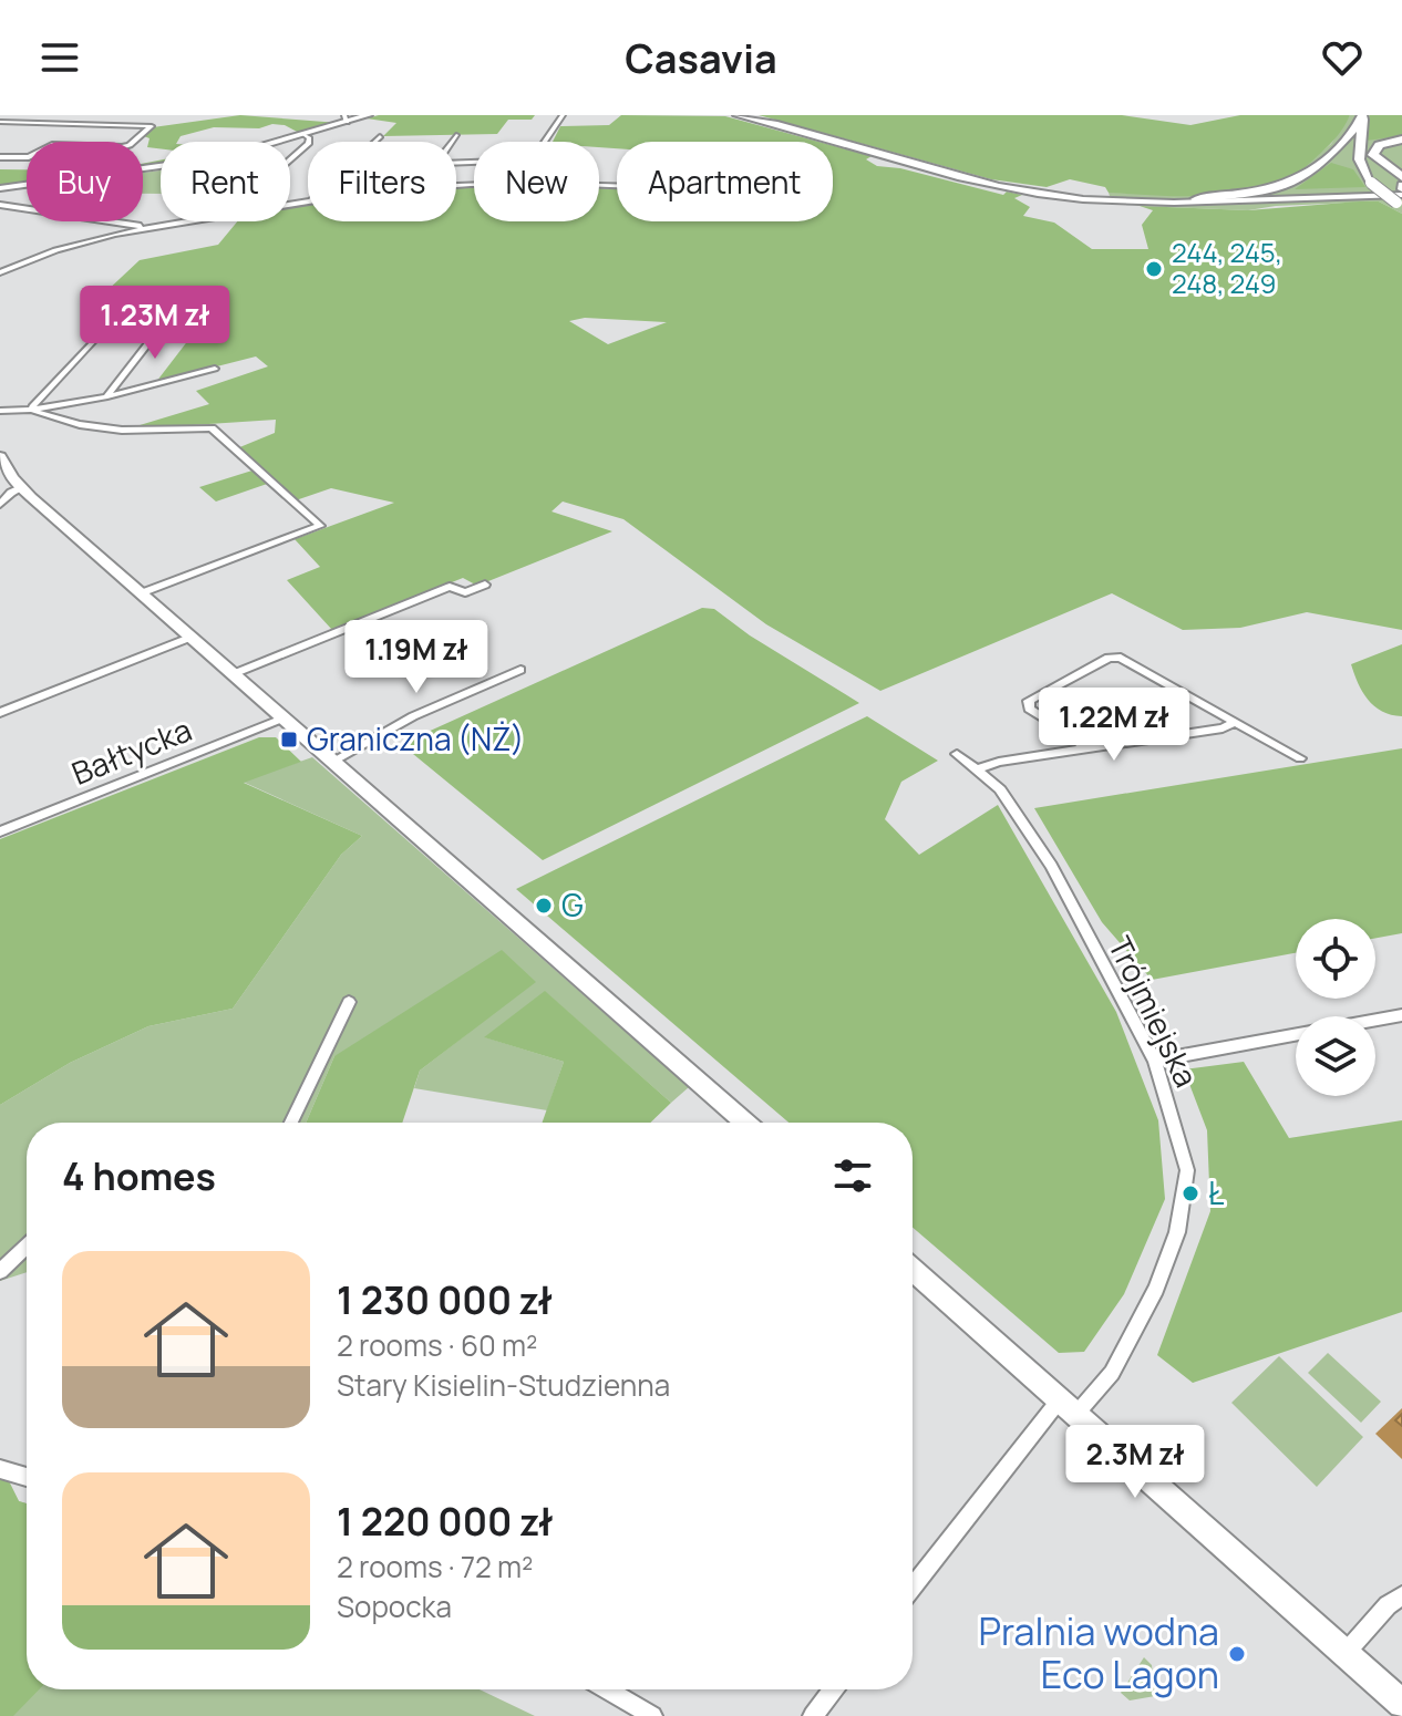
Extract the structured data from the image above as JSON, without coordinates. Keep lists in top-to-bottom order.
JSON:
{
  "streets": {
    "street": ["Bałtycka", "Trójmiejska"]
  },
  "places": {
    "other": [
      "244, 245, 248, 249",
      "G",
      "Ł",
      "Pralnia wodna Eco Lagon"
    ],
    "transit": ["Graniczna (NŻ)"]
  },
  "page": {
    "header": "Casavia",
    "chip": [
      "Buy",
      "Rent",
      "Filters",
      "New",
      "Apartment"
    ],
    "price": [
      "1.23M zł",
      "1.19M zł",
      "1.22M zł",
      "2.3M zł"
    ],
    "heading": "4 homes",
    "list": [
      {
        "name": "1 230 000 zł",
        "note": "2 rooms · 60 m² · Stary Kisielin-Studzienna"
      },
      {
        "name": "1 220 000 zł",
        "note": "2 rooms · 72 m² · Sopocka"
      }
    ]
  }
}
